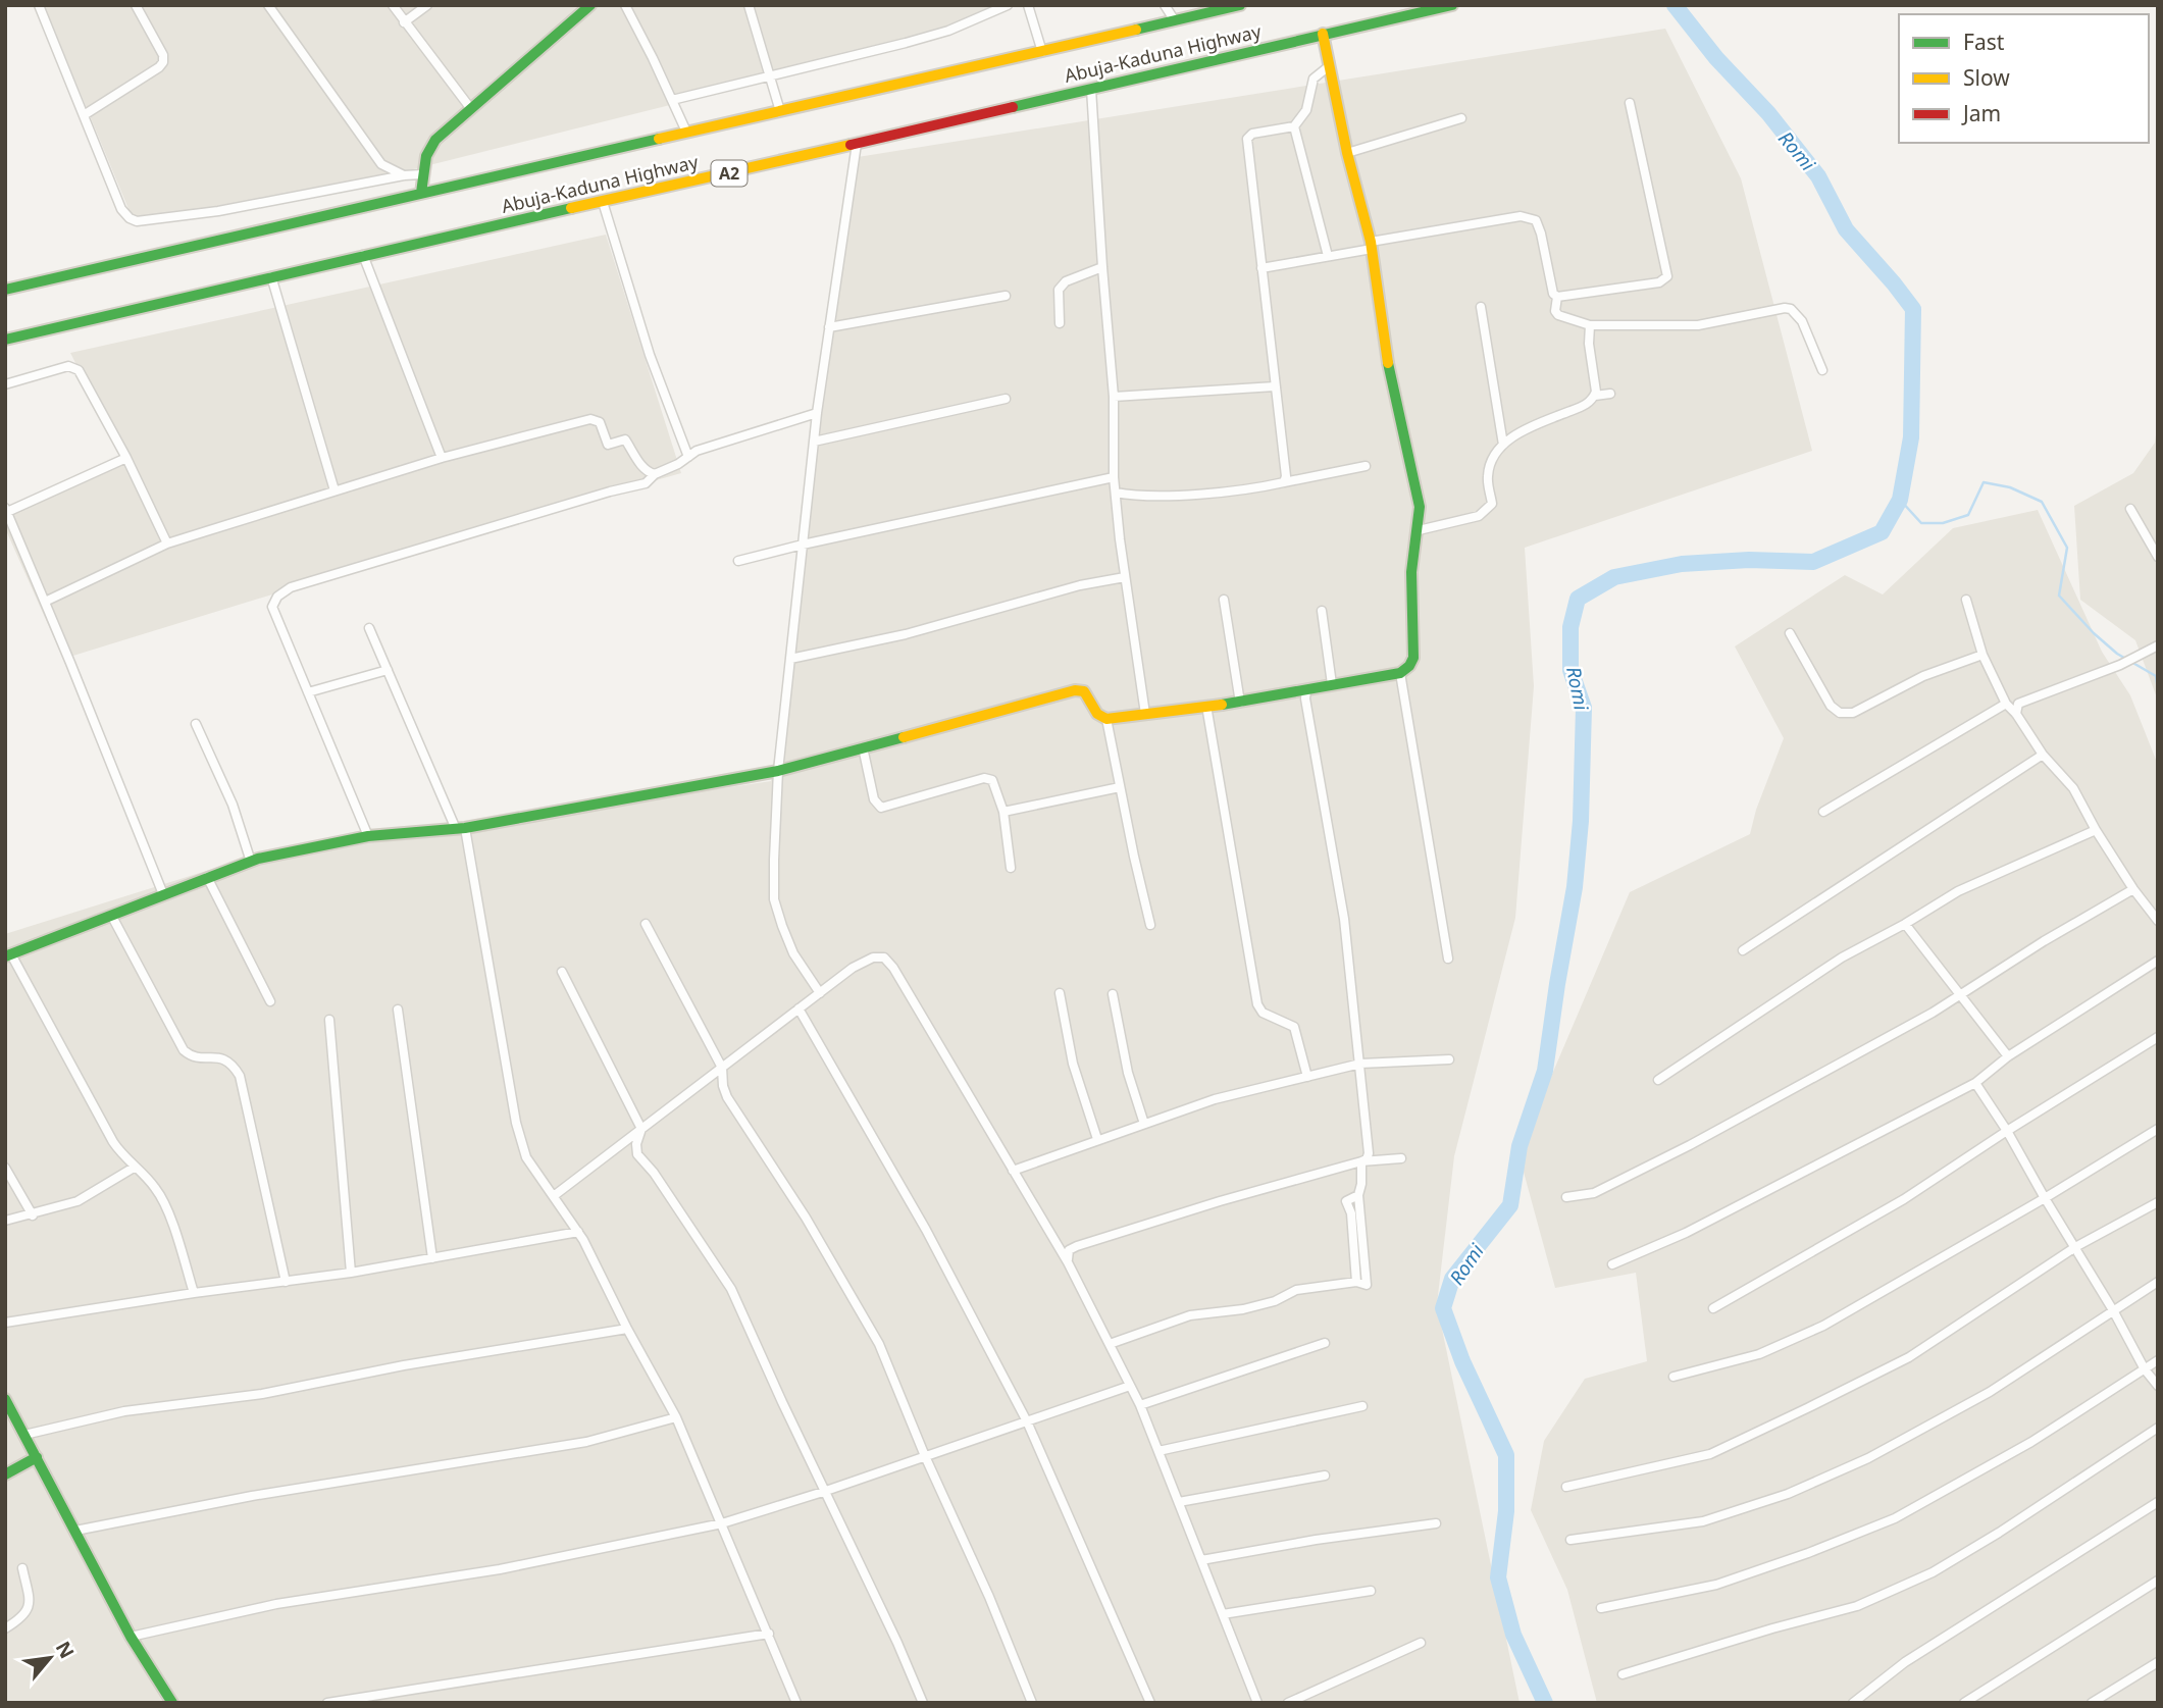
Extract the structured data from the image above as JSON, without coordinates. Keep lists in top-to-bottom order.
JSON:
{
  "streets": {
    "main road": ["Abuja-Kaduna Highway", "A2"]
  },
  "water": ["Romi"],
  "legend": ["Fast", "Slow", "Jam"],
  "north": "top right"
}
